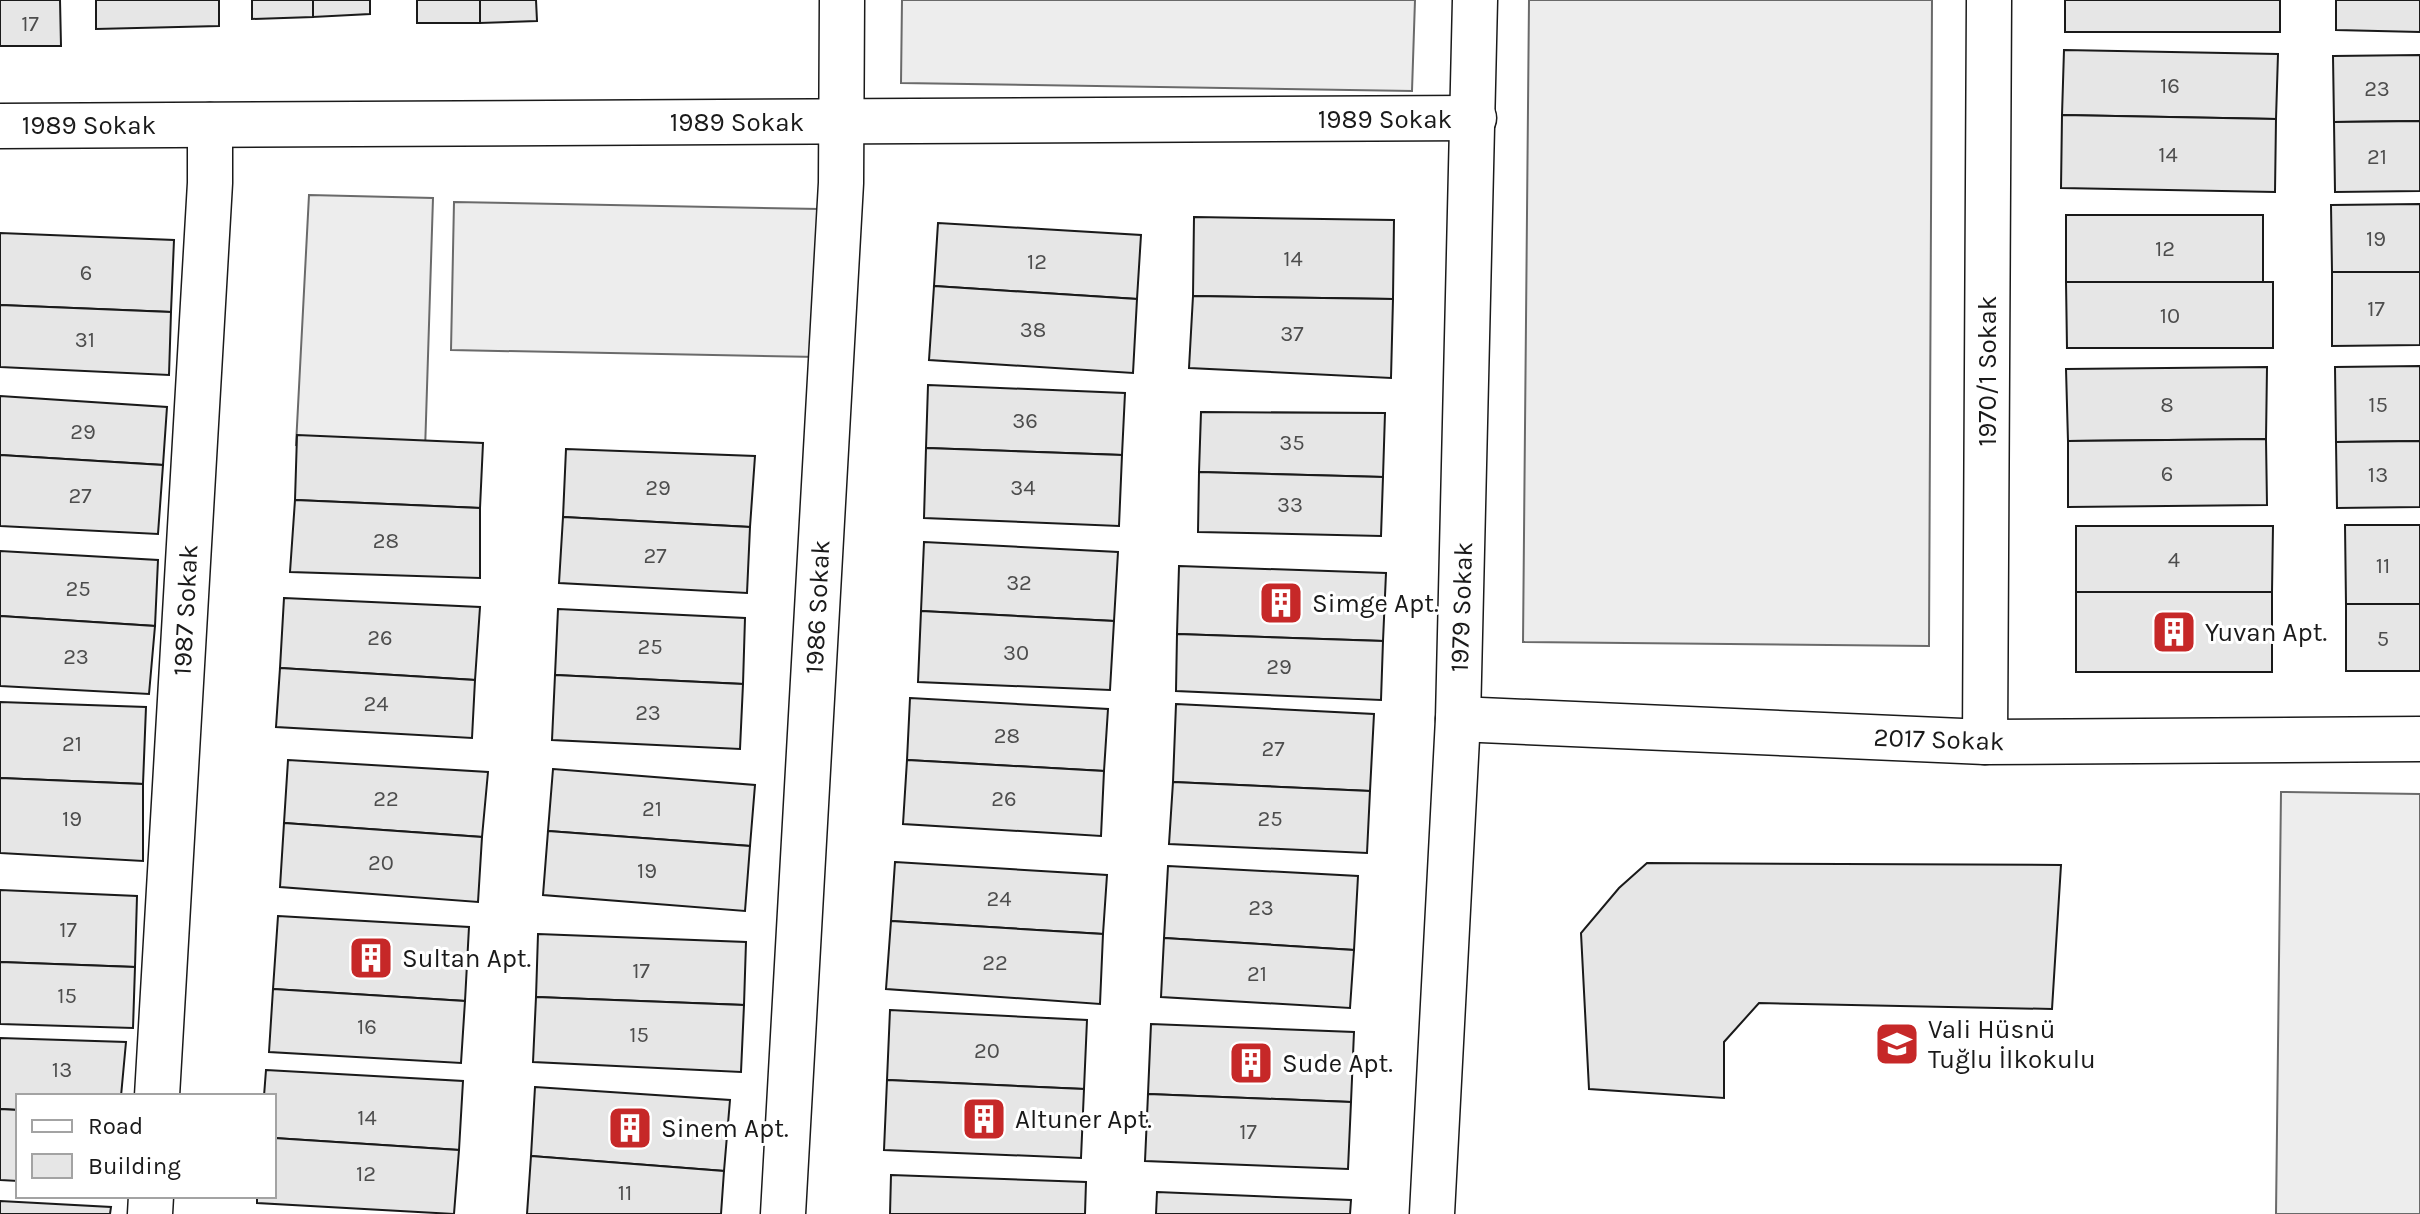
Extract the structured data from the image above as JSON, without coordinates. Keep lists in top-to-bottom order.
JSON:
{
  "streets": {
    "street": [
      "1989 Sokak",
      "1970/1 Sokak",
      "1986 Sokak",
      "1979 Sokak",
      "1987 Sokak",
      "2017 Sokak"
    ]
  },
  "crossings": [
    ["1989 Sokak", "1986 Sokak"],
    ["1989 Sokak", "1979 Sokak"],
    ["1989 Sokak", "1987 Sokak"],
    ["1970/1 Sokak", "2017 Sokak"],
    ["1979 Sokak", "2017 Sokak"]
  ],
  "places": {
    "building": [
      "Simge Apt.",
      "Yuvan Apt.",
      "Sultan Apt.",
      "Sude Apt.",
      "Altuner Apt.",
      "Sinem Apt."
    ],
    "school or university": ["Vali Hüsnü Tuğlu İlkokulu"]
  },
  "house_numbers": [
    "17",
    "16",
    "23",
    "14",
    "21",
    "19",
    "12",
    "14",
    "12",
    "6",
    "17",
    "10",
    "38",
    "37",
    "31",
    "8",
    "15",
    "36",
    "29",
    "35",
    "6",
    "13",
    "29",
    "34",
    "27",
    "33",
    "28",
    "27",
    "4",
    "11",
    "32",
    "25",
    "26",
    "5",
    "25",
    "30",
    "23",
    "29",
    "24",
    "23",
    "28",
    "21",
    "27",
    "22",
    "26",
    "21",
    "19",
    "25",
    "20",
    "19",
    "24",
    "23",
    "17",
    "22",
    "17",
    "21",
    "15",
    "16",
    "15",
    "20",
    "13",
    "14",
    "17",
    "12",
    "11"
  ],
  "legend": ["Road", "Building"]
}
